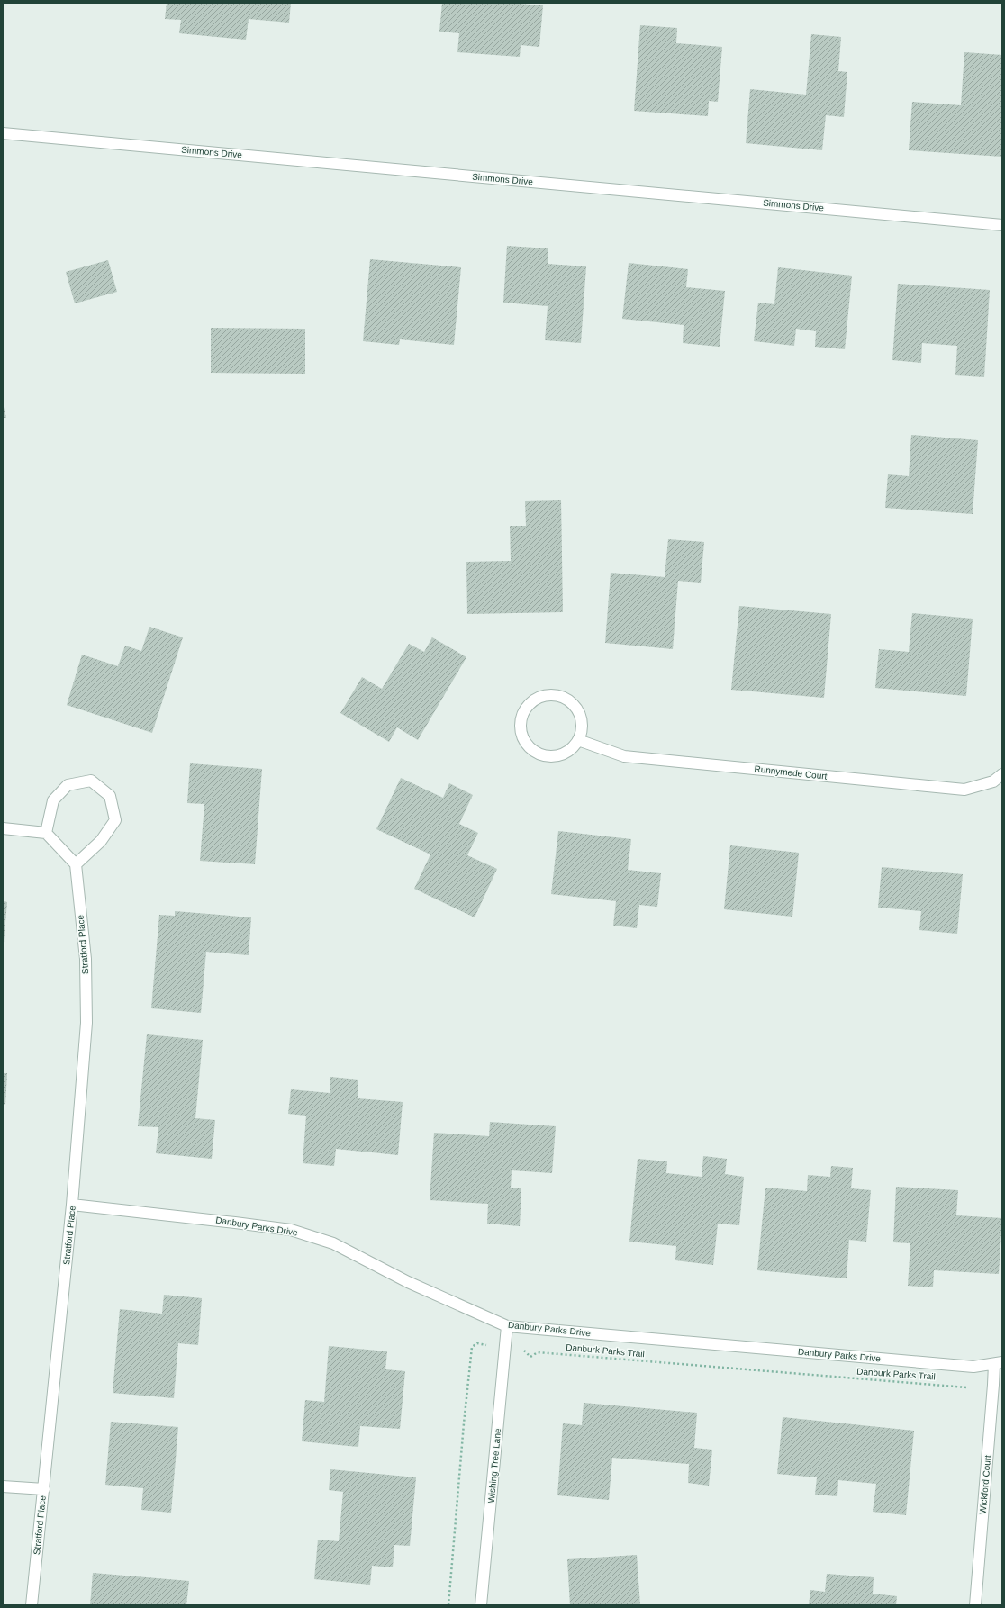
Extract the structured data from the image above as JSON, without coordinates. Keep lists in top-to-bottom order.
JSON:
{
  "streets": {
    "street": [
      "Simmons Drive",
      "Runnymede Court",
      "Stratford Place",
      "Danbury Parks Drive",
      "Wishing Tree Lane",
      "Wickford Court"
    ],
    "path": ["Danburk Parks Trail"]
  },
  "crossings": [
    ["Stratford Place", "Danbury Parks Drive"],
    ["Danbury Parks Drive", "Wishing Tree Lane"],
    ["Danbury Parks Drive", "Wickford Court"],
    ["Danburk Parks Trail", "Wishing Tree Lane"],
    ["Danburk Parks Trail", "Wickford Court"]
  ]
}
